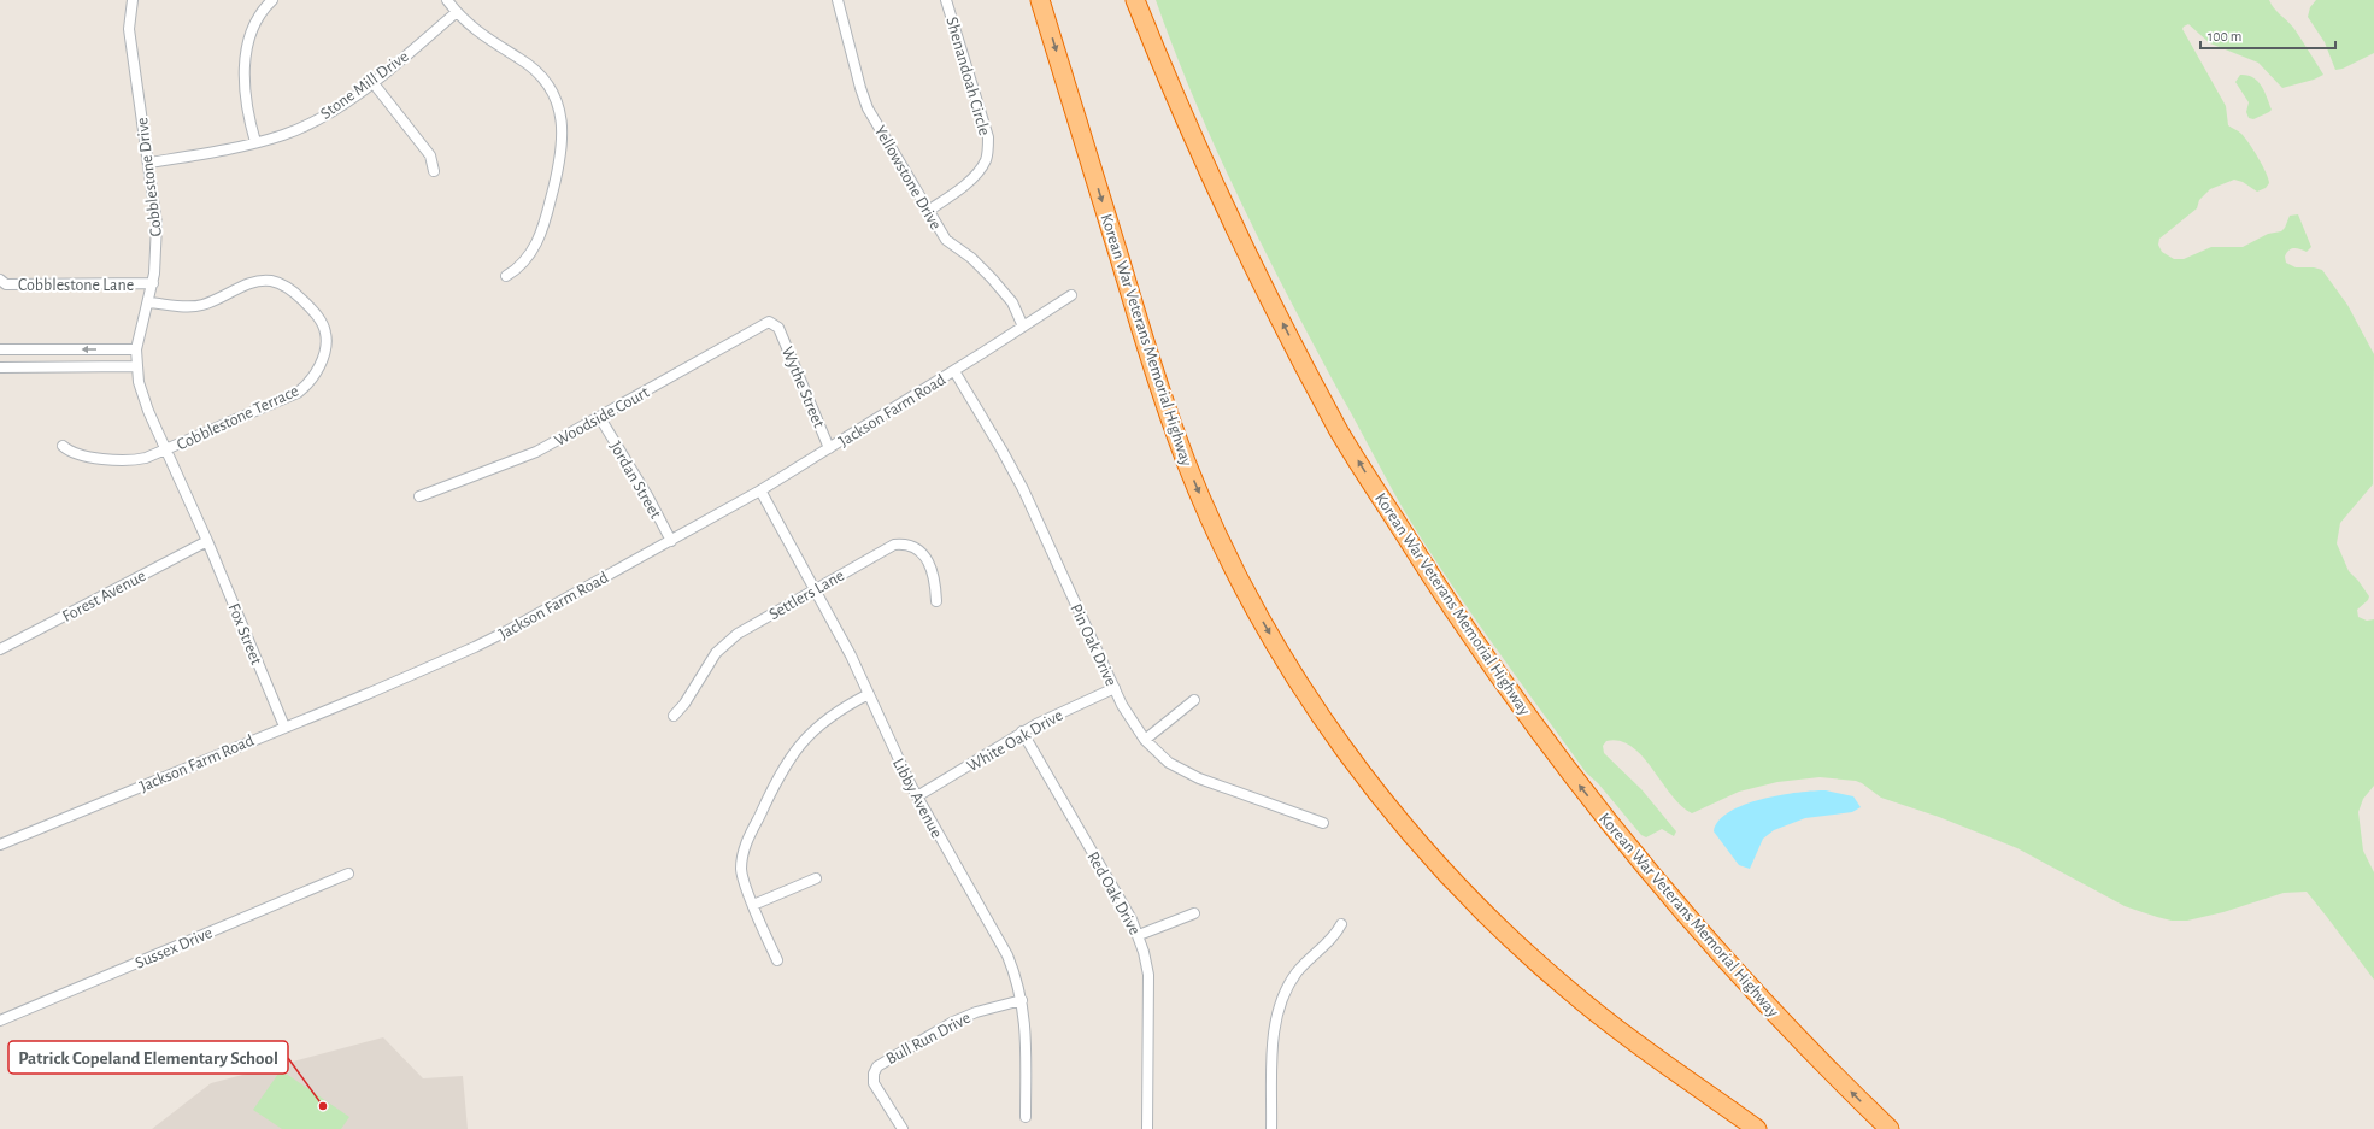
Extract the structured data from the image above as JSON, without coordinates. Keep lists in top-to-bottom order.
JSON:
{
  "streets": {
    "highway": ["Korean War Veterans Memorial Highway"],
    "street": [
      "Shenandoah Circle",
      "Stone Mill Drive",
      "Cobblestone Drive",
      "Yellowstone Drive",
      "Cobblestone Lane",
      "Wythe Street",
      "Jackson Farm Road",
      "Woodside Court",
      "Cobblestone Terrace",
      "Jordan Street",
      "Settlers Lane",
      "Forest Avenue",
      "Fox Street",
      "Pin Oak Drive",
      "White Oak Drive",
      "Libby Avenue",
      "Red Oak Drive",
      "Sussex Drive",
      "Bull Run Drive"
    ]
  },
  "crossings": [
    ["Shenandoah Circle", "Yellowstone Drive"],
    ["Stone Mill Drive", "Cobblestone Drive"],
    ["Cobblestone Drive", "Cobblestone Lane"],
    ["Cobblestone Drive", "Cobblestone Terrace"],
    ["Cobblestone Drive", "Forest Avenue"],
    ["Cobblestone Drive", "Fox Street"],
    ["Yellowstone Drive", "Jackson Farm Road"],
    ["Wythe Street", "Jackson Farm Road"],
    ["Wythe Street", "Woodside Court"],
    ["Jackson Farm Road", "Jordan Street"],
    ["Jackson Farm Road", "Fox Street"],
    ["Jackson Farm Road", "Pin Oak Drive"],
    ["Jackson Farm Road", "Libby Avenue"],
    ["Woodside Court", "Jordan Street"],
    ["Settlers Lane", "Libby Avenue"],
    ["Forest Avenue", "Fox Street"],
    ["Pin Oak Drive", "White Oak Drive"],
    ["White Oak Drive", "Libby Avenue"],
    ["White Oak Drive", "Red Oak Drive"],
    ["Libby Avenue", "Bull Run Drive"]
  ],
  "places": ["Patrick Copeland Elementary School"],
  "scale_bar": "100 m"
}
